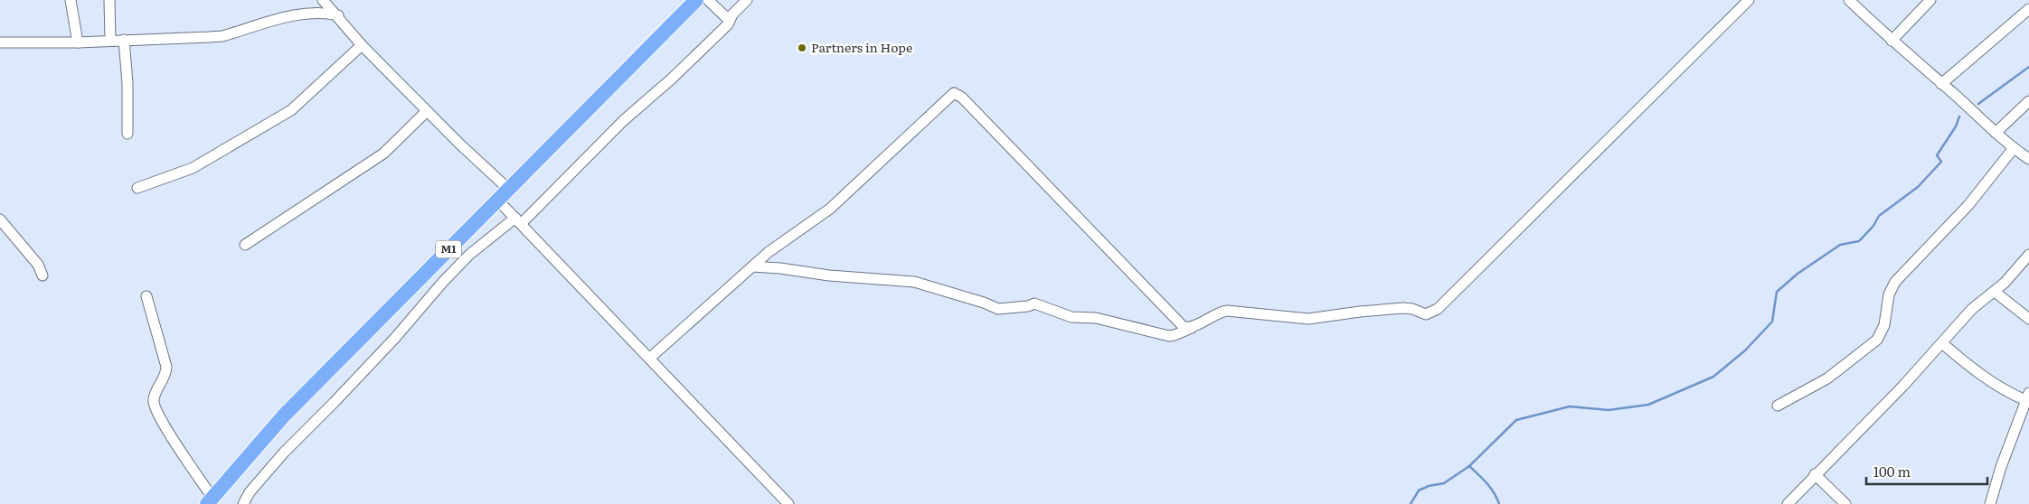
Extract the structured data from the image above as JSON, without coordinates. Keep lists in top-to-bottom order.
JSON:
{
  "streets": {
    "highway": ["M1"]
  },
  "places": ["Partners in Hope"],
  "scale_bar": "100 m"
}
